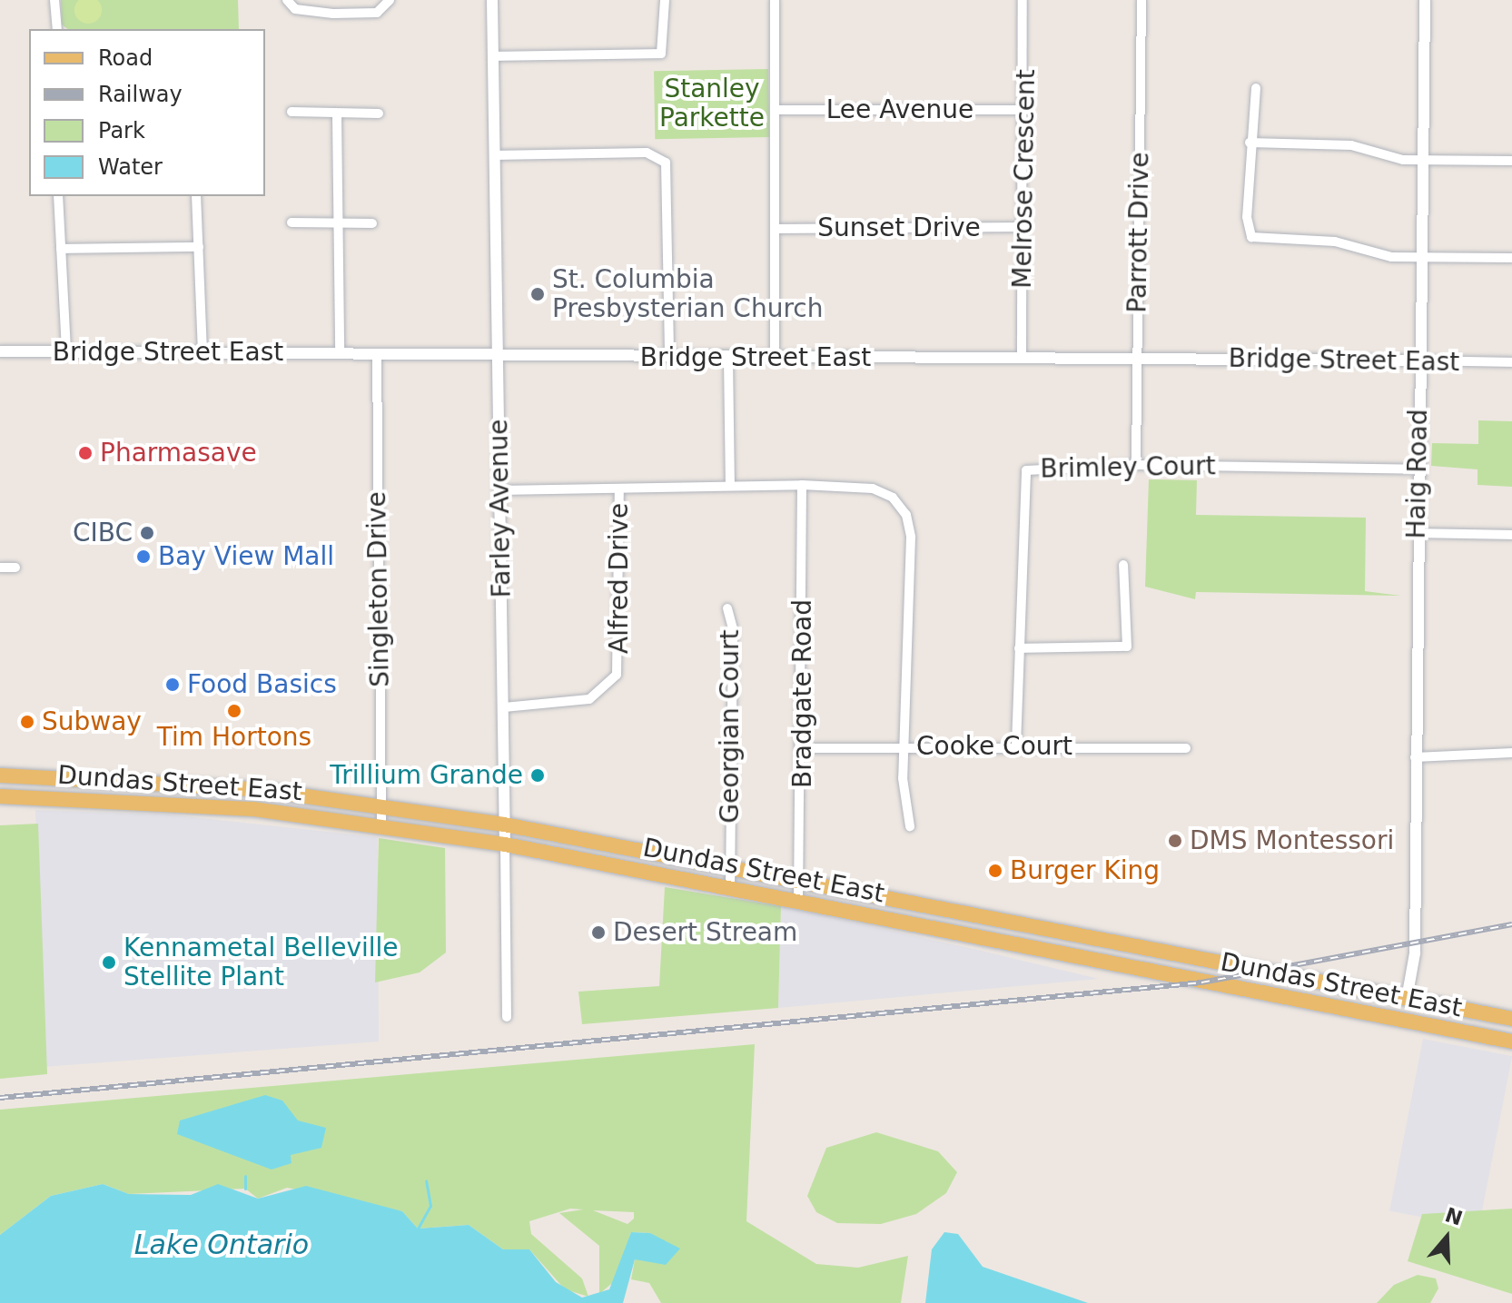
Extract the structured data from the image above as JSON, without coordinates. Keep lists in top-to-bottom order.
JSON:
{
  "streets": {
    "main road": ["Dundas Street East"],
    "street": [
      "Lee Avenue",
      "Melrose Crescent",
      "Sunset Drive",
      "Parrott Drive",
      "Bridge Street East",
      "Brimley Court",
      "Haig Road",
      "Farley Avenue",
      "Alfred Drive",
      "Singleton Drive",
      "Bradgate Road",
      "Georgian Court",
      "Cooke Court"
    ]
  },
  "crossings": [
    ["Lee Avenue", "Melrose Crescent"],
    ["Melrose Crescent", "Sunset Drive"],
    ["Melrose Crescent", "Bridge Street East"],
    ["Parrott Drive", "Bridge Street East"],
    ["Parrott Drive", "Brimley Court"],
    ["Bridge Street East", "Haig Road"],
    ["Bridge Street East", "Farley Avenue"],
    ["Bridge Street East", "Singleton Drive"],
    ["Brimley Court", "Haig Road"],
    ["Brimley Court", "Cooke Court"],
    ["Haig Road", "Dundas Street East"],
    ["Farley Avenue", "Alfred Drive"],
    ["Farley Avenue", "Dundas Street East"],
    ["Singleton Drive", "Dundas Street East"],
    ["Bradgate Road", "Cooke Court"],
    ["Bradgate Road", "Dundas Street East"],
    ["Georgian Court", "Dundas Street East"]
  ],
  "water": ["Lake Ontario"],
  "parks": ["Stanley Parkette"],
  "places": [
    "St. Columbia Presbysterian Church",
    "Pharmasave",
    "CIBC",
    "Bay View Mall",
    "Food Basics",
    "Tim Hortons",
    "Subway",
    "Trillium Grande",
    "DMS Montessori",
    "Burger King",
    "Desert Stream",
    "Kennametal Belleville Stellite Plant"
  ],
  "legend": [
    "Road",
    "Railway",
    "Park",
    "Water"
  ],
  "north": "top"
}
